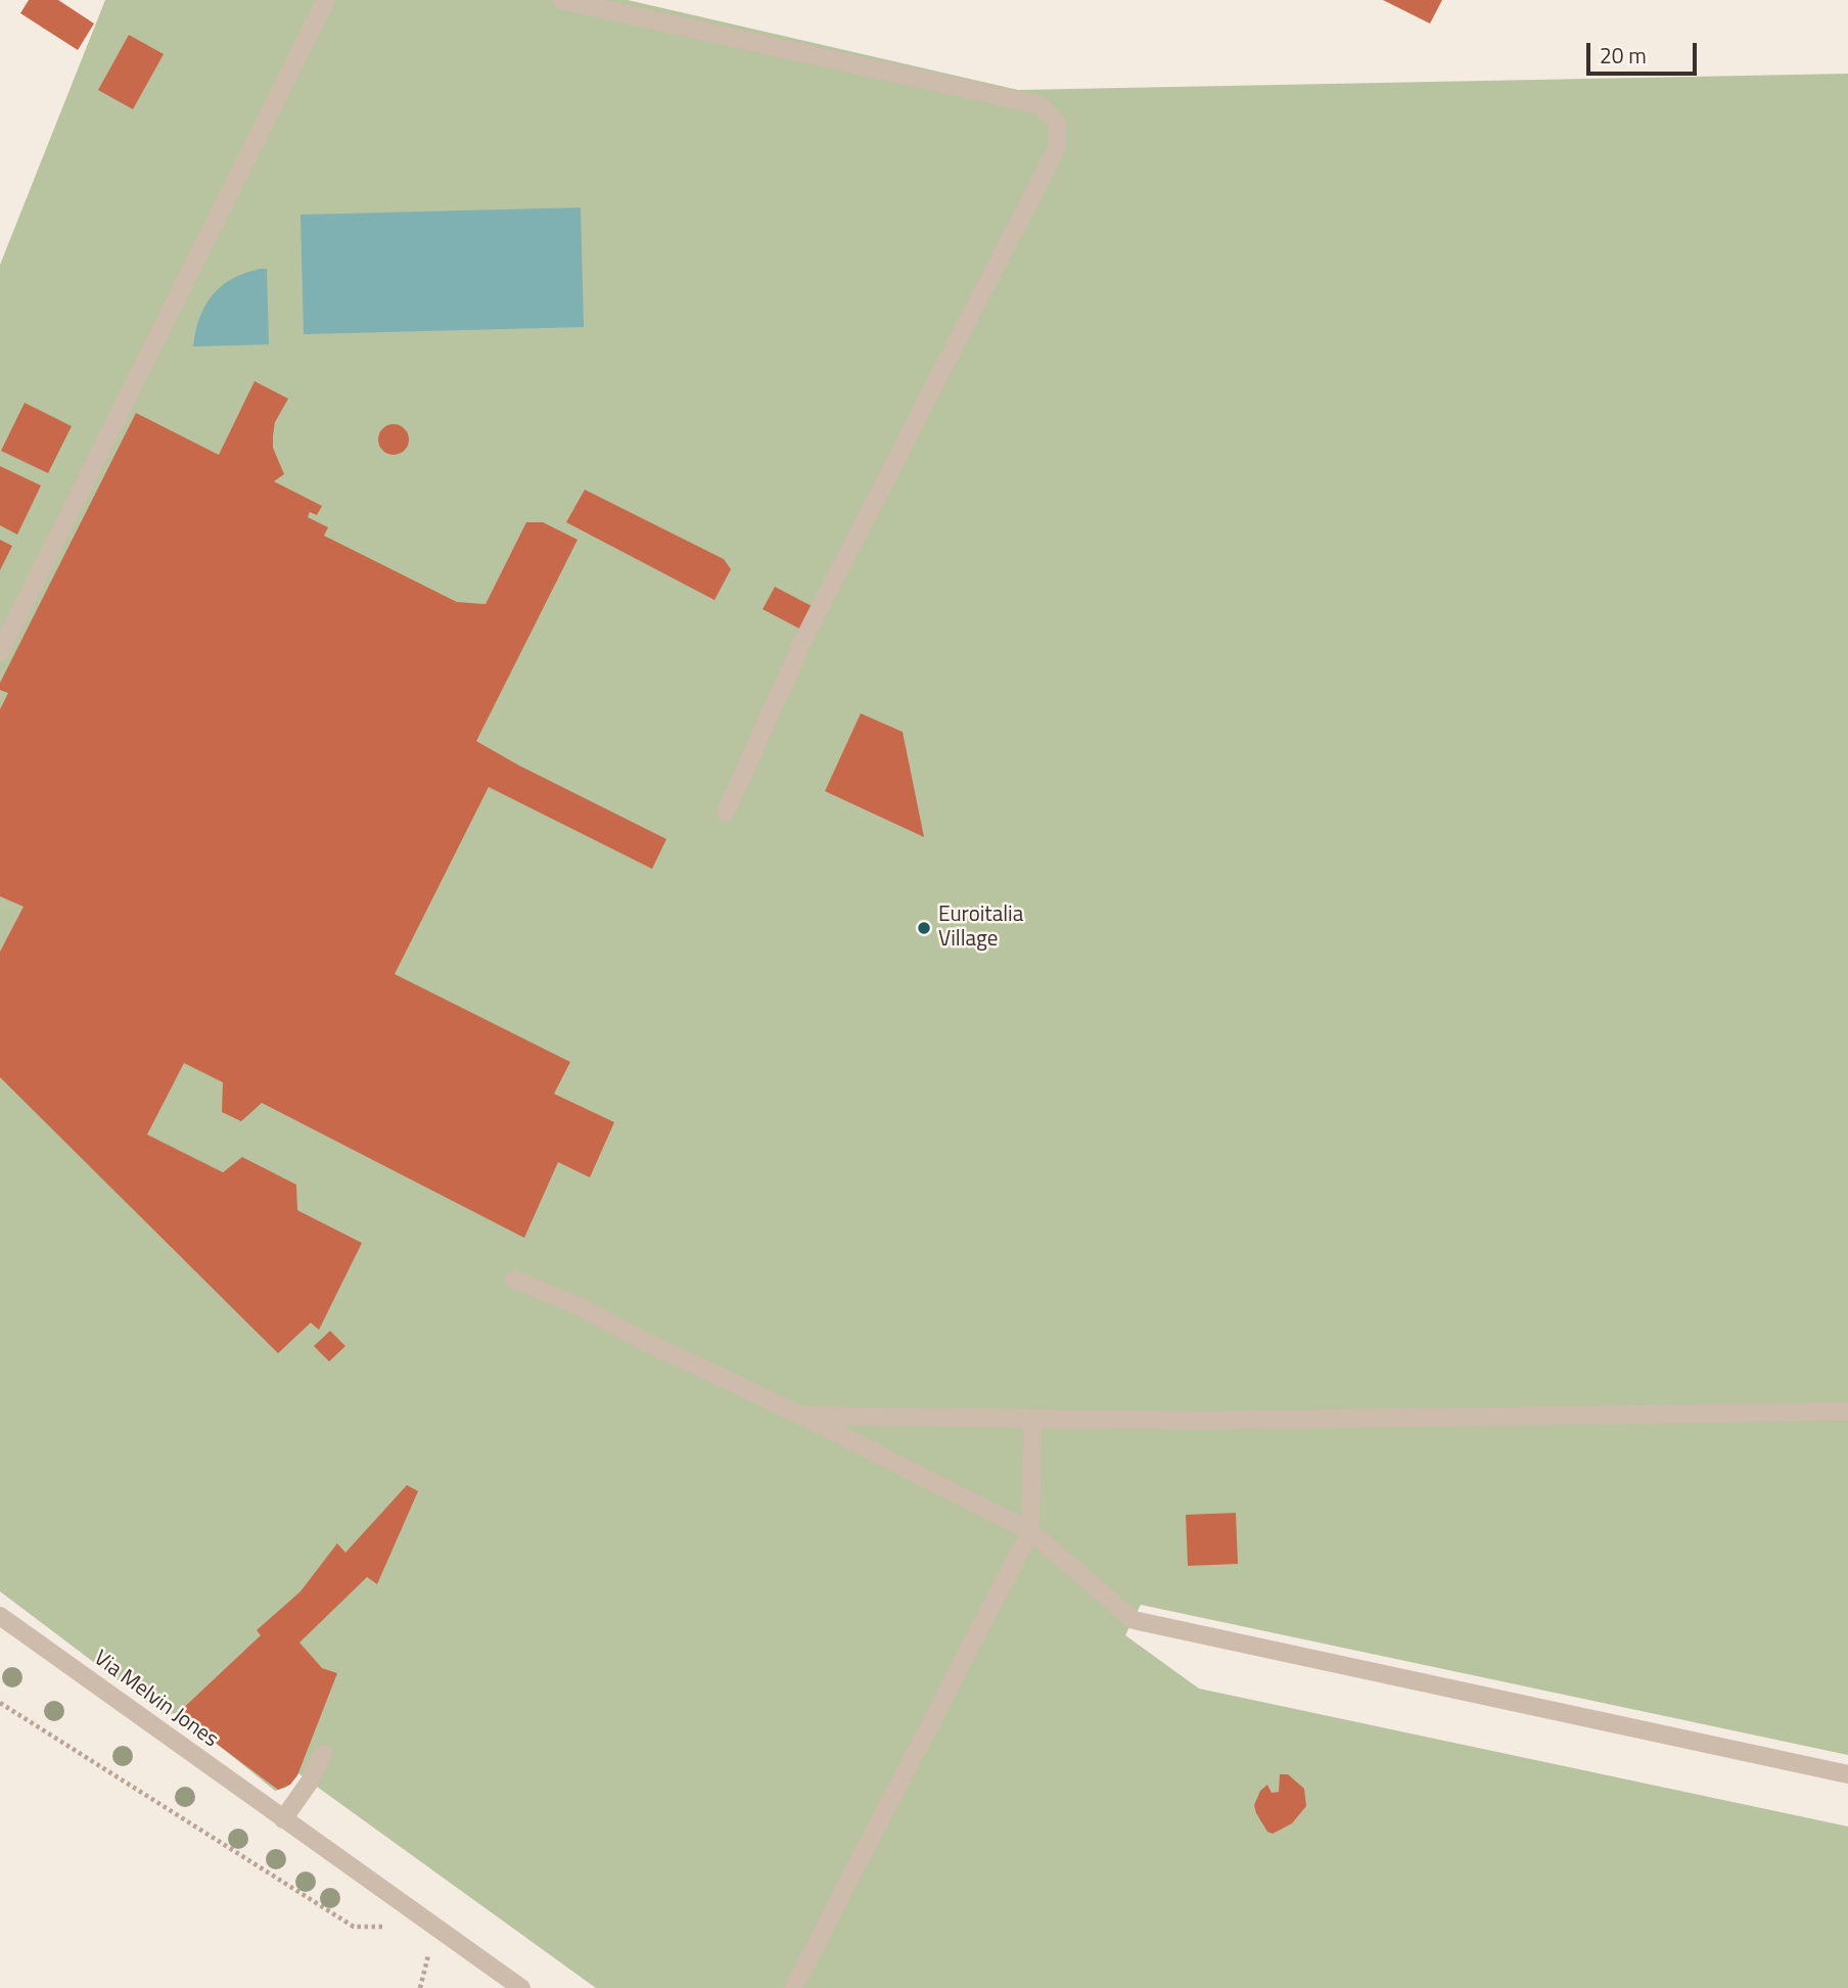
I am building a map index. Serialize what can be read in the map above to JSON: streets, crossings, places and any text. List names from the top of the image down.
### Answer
{
  "streets": {
    "street": ["Via Melvin Jones"]
  },
  "places": ["Euroitalia Village"],
  "scale_bar": "20 m"
}
